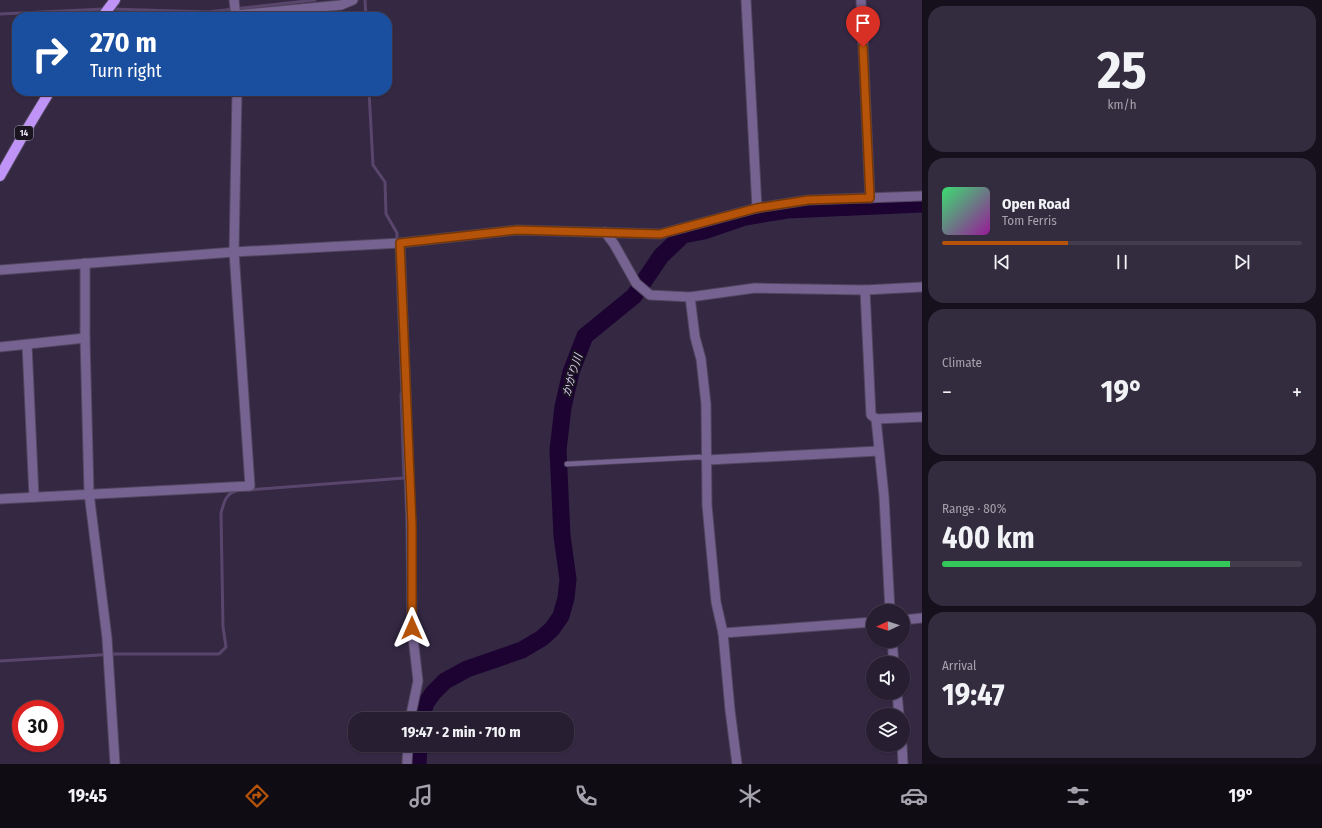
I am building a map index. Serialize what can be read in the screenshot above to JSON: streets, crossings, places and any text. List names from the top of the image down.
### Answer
{
  "streets": {
    "main road": ["14"]
  },
  "water": ["かがり川"],
  "north": "left",
  "page": {
    "tile": [
      ["25", "km/h"],
      "Climate",
      ["Range · 80%", "400 km"],
      ["Arrival", "19:47"]
    ],
    "turn": ["270 m", "Turn right"],
    "song": ["Open Road", "Tom Ferris"],
    "heat": ["−", "19°", "+"],
    "limit": "30",
    "trip": "19:47 · 2 min · 710 m",
    "tabs": ["19:45", "19°"]
  }
}
